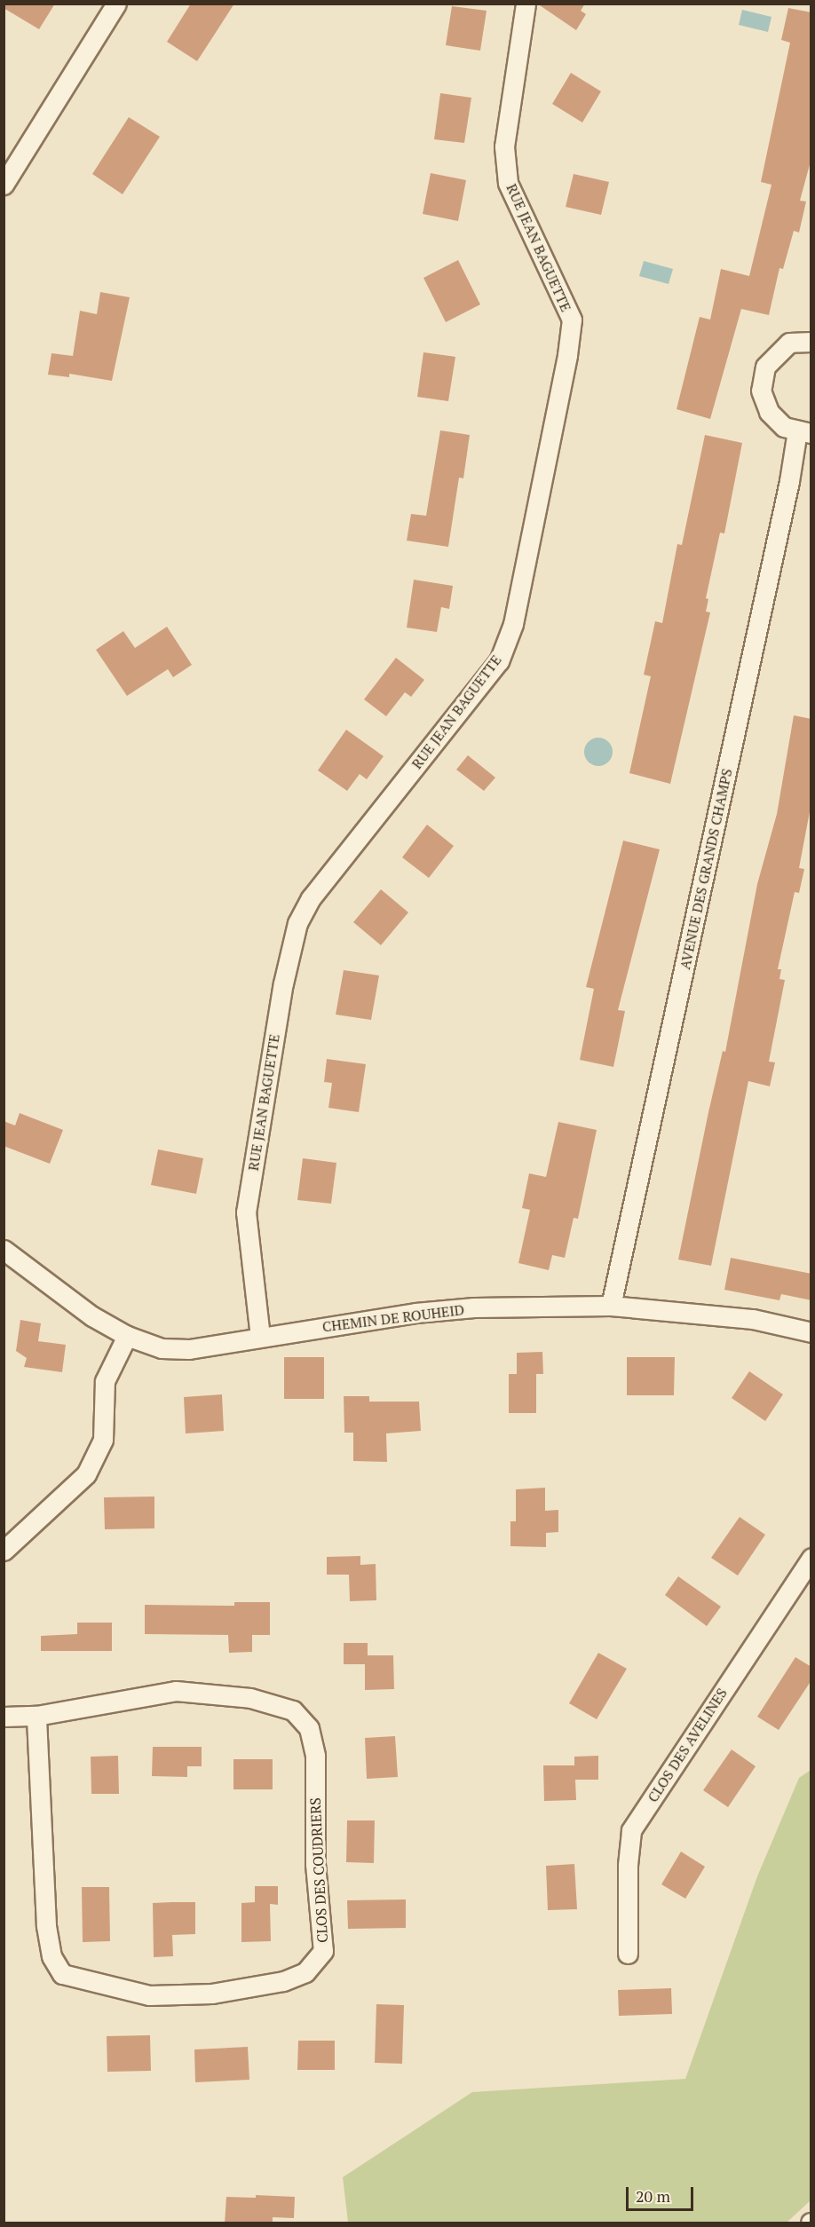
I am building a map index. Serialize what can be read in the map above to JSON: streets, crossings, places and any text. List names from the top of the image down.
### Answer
{
  "streets": {
    "street": [
      "RUE JEAN BAGUETTE",
      "AVENUE DES GRANDS CHAMPS",
      "CHEMIN DE ROUHEID",
      "CLOS DES AVELINES",
      "CLOS DES COUDRIERS"
    ]
  },
  "crossings": [
    ["RUE JEAN BAGUETTE", "CHEMIN DE ROUHEID"],
    ["AVENUE DES GRANDS CHAMPS", "CHEMIN DE ROUHEID"]
  ],
  "scale_bar": "20 m"
}
